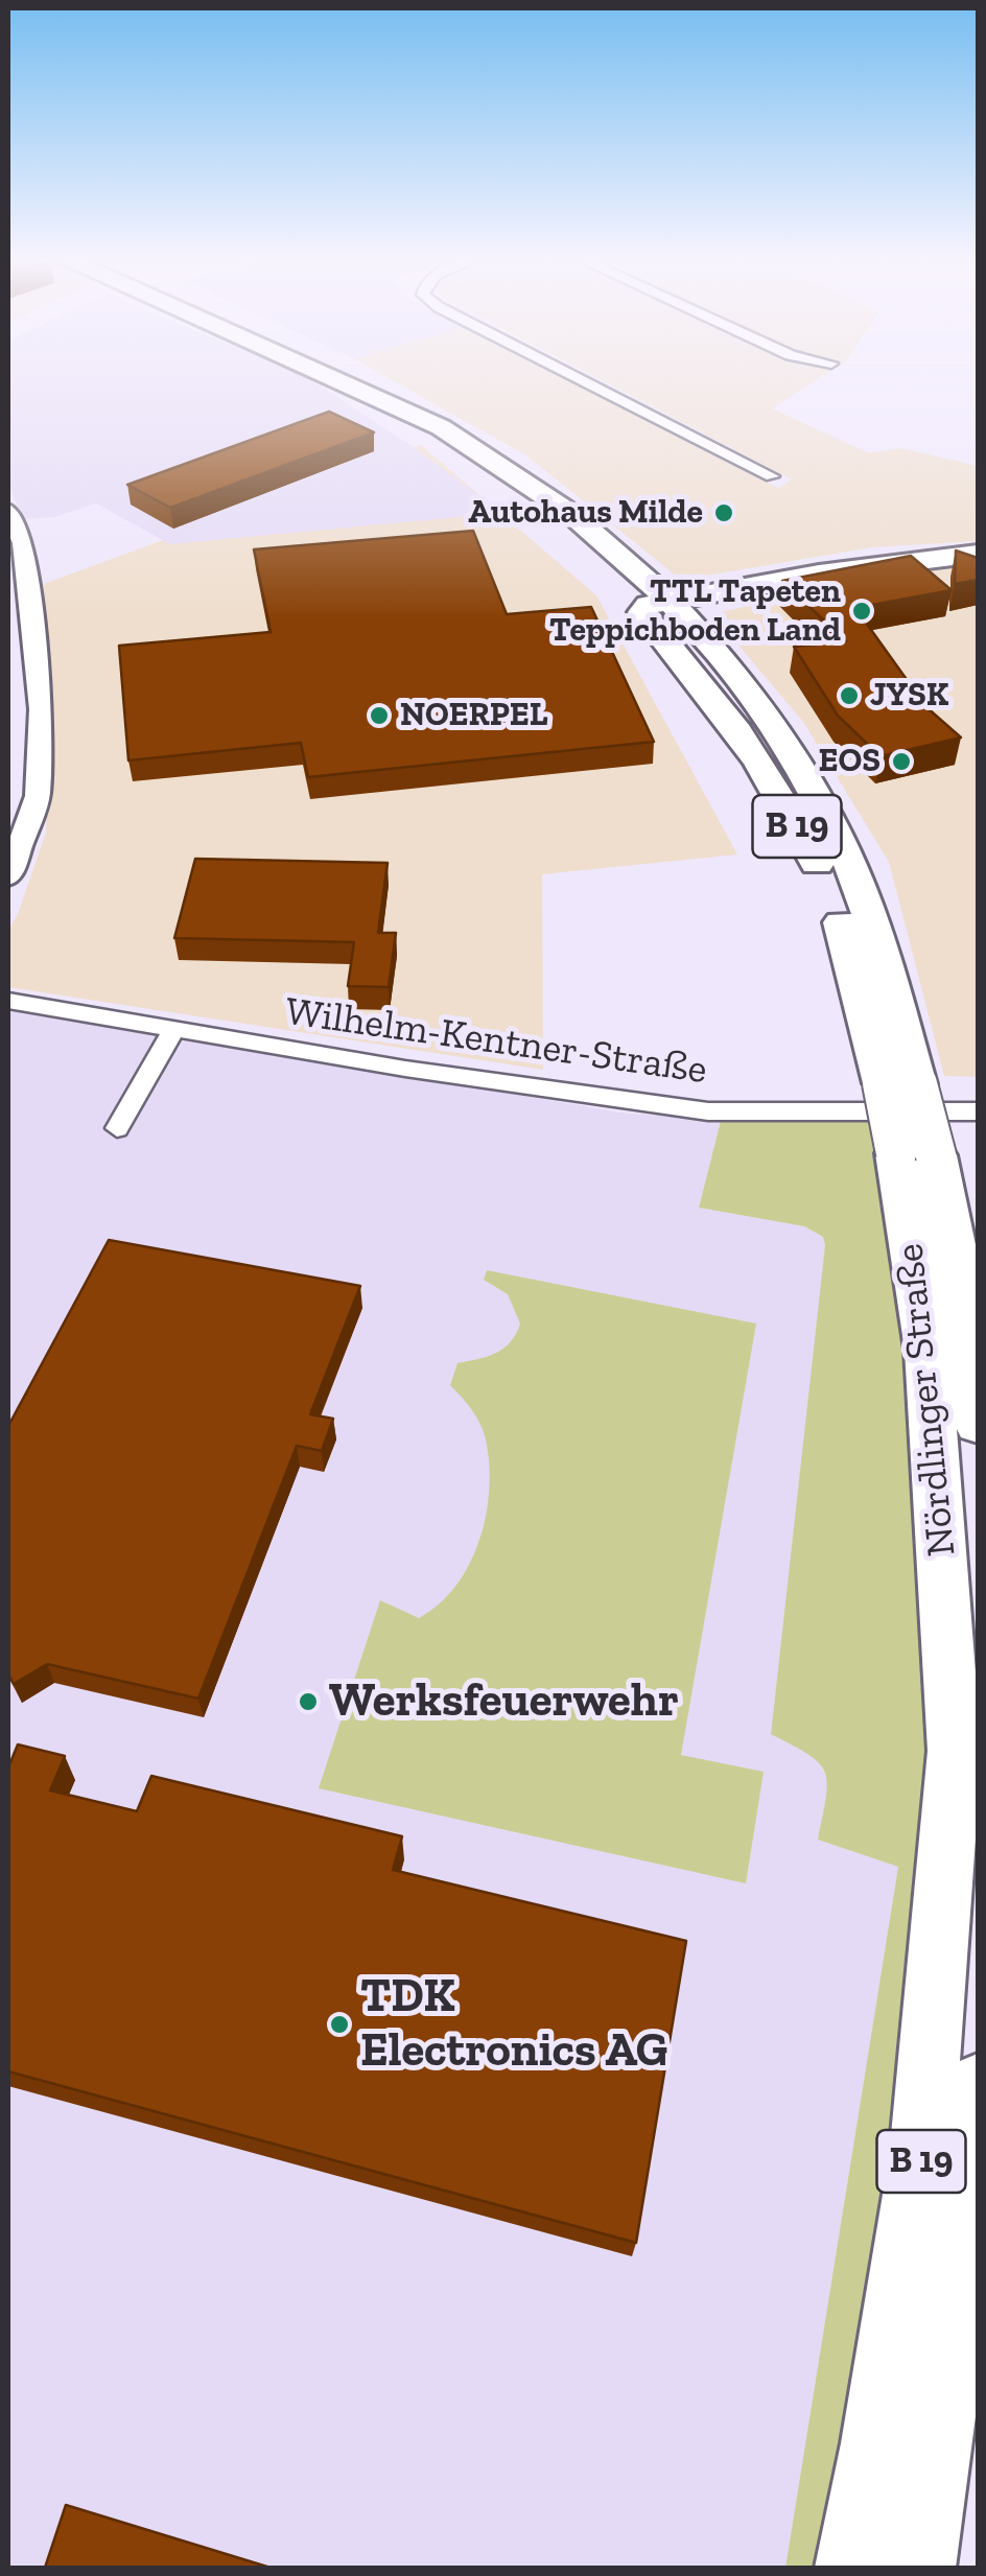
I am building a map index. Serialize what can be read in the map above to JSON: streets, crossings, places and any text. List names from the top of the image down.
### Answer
{
  "streets": {
    "main road": ["B 19", "Nördlinger Straße"],
    "street": ["Wilhelm-Kentner-Straße"]
  },
  "crossings": [
    ["B 19", "Nördlinger Straße"]
  ],
  "places": [
    "Autohaus Milde",
    "TTL Tapeten Teppichboden Land",
    "JYSK",
    "NOERPEL",
    "EOS",
    "Werksfeuerwehr",
    "TDK Electronics AG"
  ]
}
